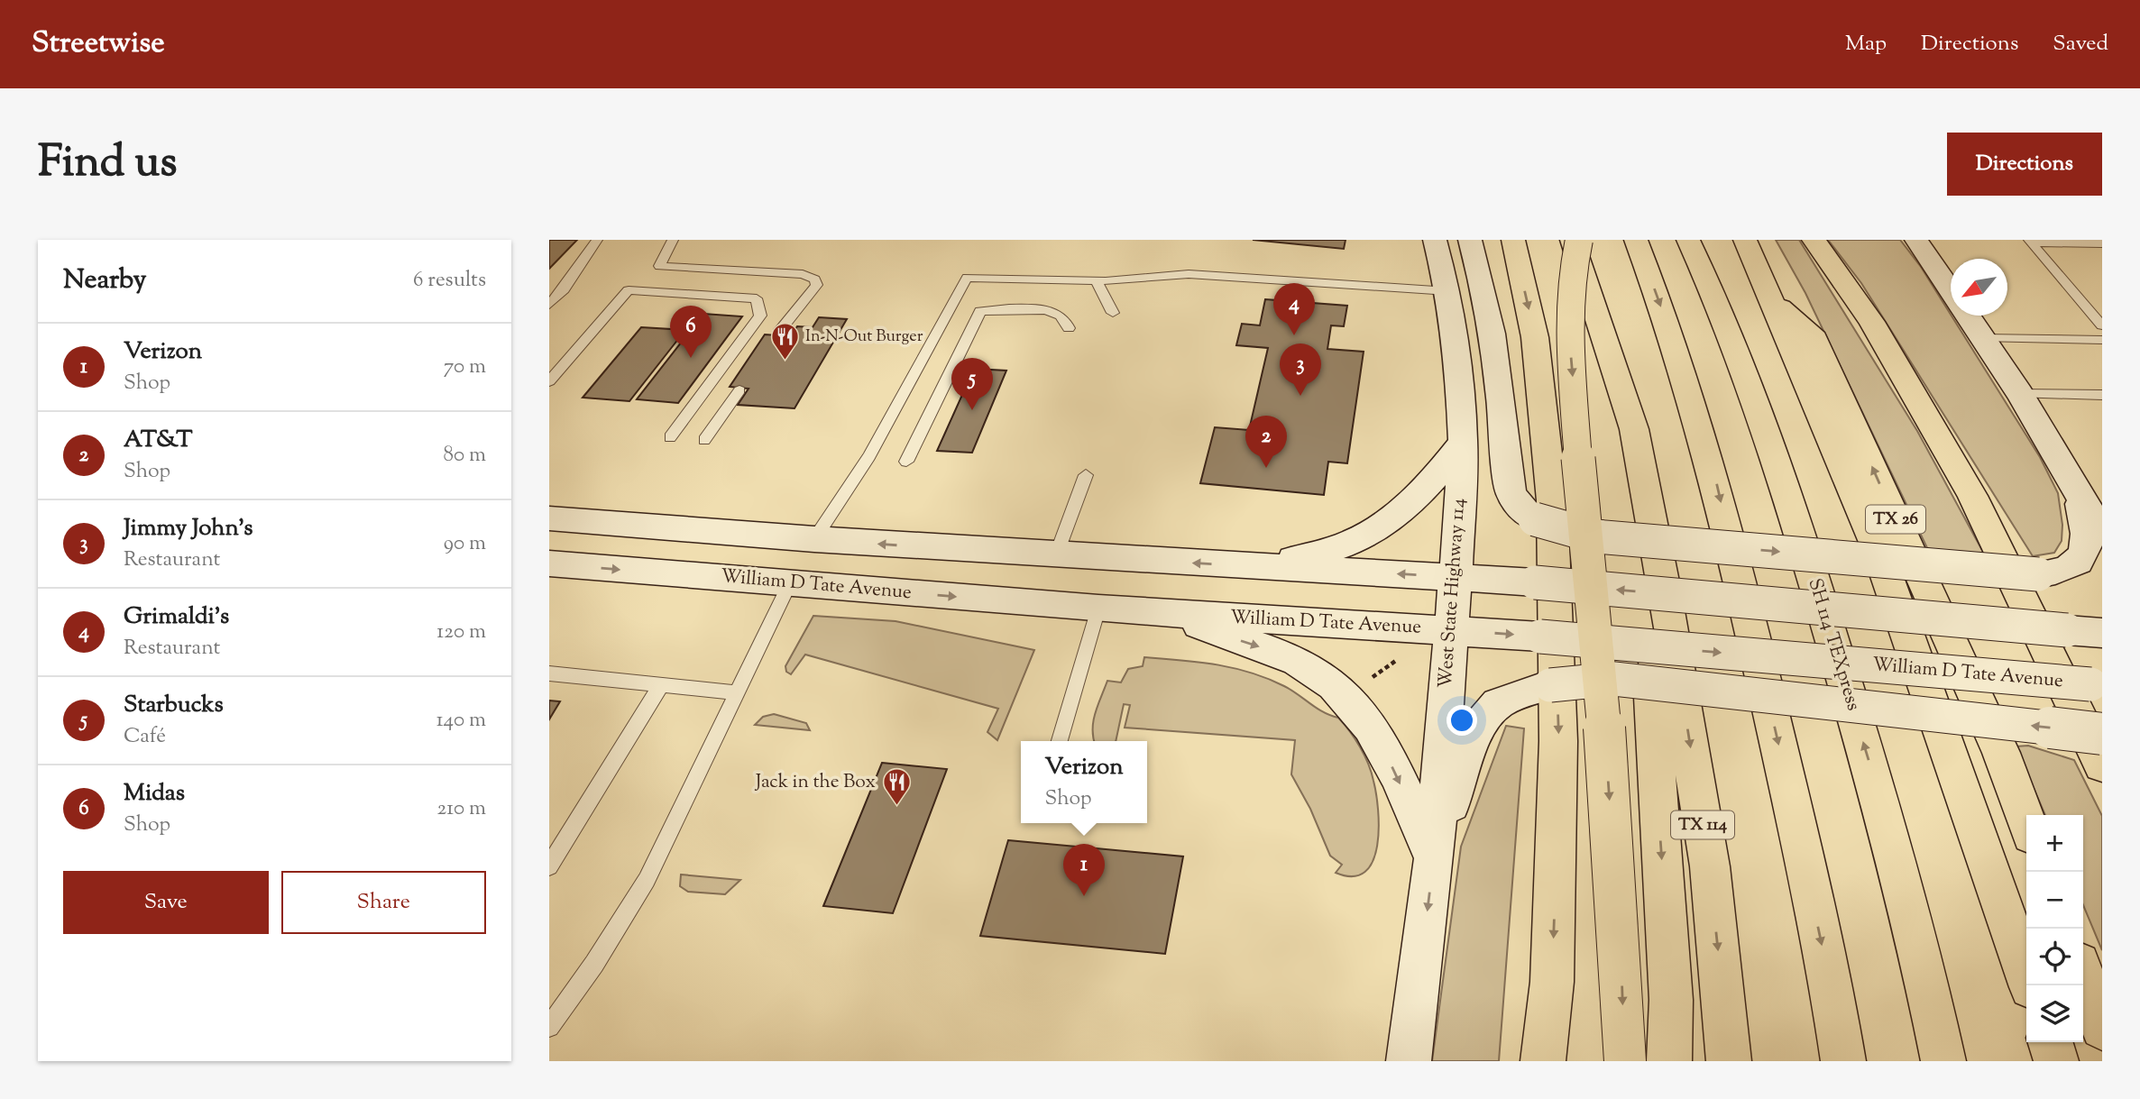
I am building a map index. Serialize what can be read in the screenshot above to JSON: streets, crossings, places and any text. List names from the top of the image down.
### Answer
{
  "streets": {
    "highway": ["TX 26", "SH 114 TEXpress", "TX 114"],
    "main road": ["William D Tate Avenue", "West State Highway 114"]
  },
  "crossings": [
    ["William D Tate Avenue", "West State Highway 114"]
  ],
  "places": {
    "restaurant": ["In-N-Out Burger", "Jack in the Box"]
  },
  "north": "bottom left",
  "page": {
    "header": "Streetwise",
    "nav": ["Map", "Directions", "Saved"],
    "title": "Find us",
    "buttons": [
      "Directions",
      ["Save", "Share"]
    ],
    "heading": ["Nearby", "6 results"],
    "pins": [
      "4",
      "6",
      "3",
      "5",
      "2",
      "1"
    ],
    "list": [
      {
        "mark": "1",
        "name": "Verizon",
        "note": "Shop",
        "value": "70 m"
      },
      {
        "mark": "2",
        "name": "AT&T",
        "note": "Shop",
        "value": "80 m"
      },
      {
        "mark": "3",
        "name": "Jimmy John's",
        "note": "Restaurant",
        "value": "90 m"
      },
      {
        "mark": "4",
        "name": "Grimaldi's",
        "note": "Restaurant",
        "value": "120 m"
      },
      {
        "mark": "5",
        "name": "Starbucks",
        "note": "Café",
        "value": "140 m"
      },
      {
        "mark": "6",
        "name": "Midas",
        "note": "Shop",
        "value": "210 m"
      }
    ],
    "popup": ["Verizon", "Shop"],
    "map_buttons": ["+", "−"]
  }
}
